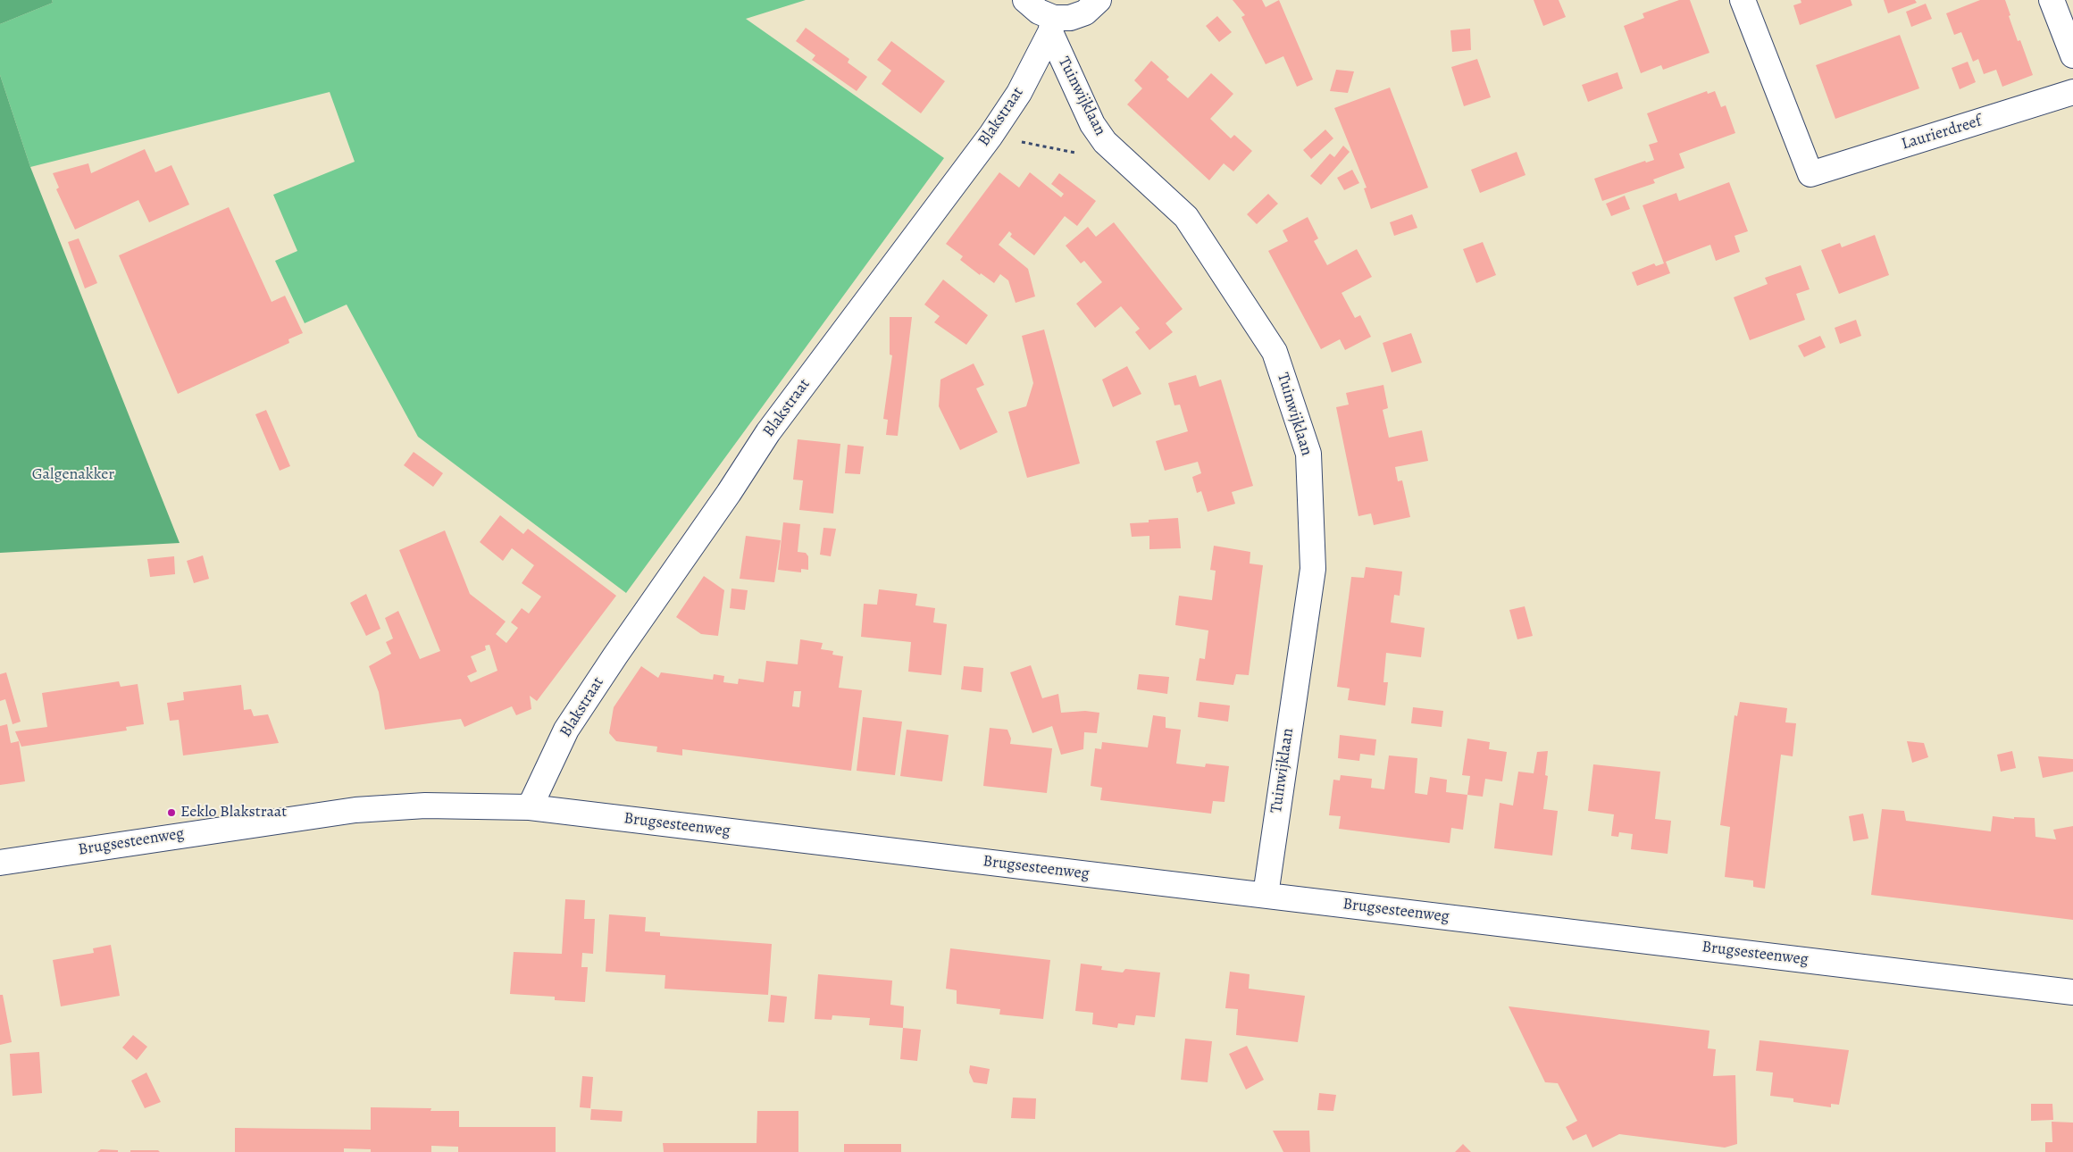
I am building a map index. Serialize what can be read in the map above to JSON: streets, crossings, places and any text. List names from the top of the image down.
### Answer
{
  "streets": {
    "street": [
      "Tuinwijklaan",
      "Blakstraat",
      "Laurierdreef",
      "Brugsesteenweg"
    ]
  },
  "crossings": [
    ["Tuinwijklaan", "Blakstraat"],
    ["Tuinwijklaan", "Brugsesteenweg"],
    ["Blakstraat", "Brugsesteenweg"]
  ],
  "parks": ["Galgenakker"],
  "places": ["Eeklo Blakstraat"]
}
